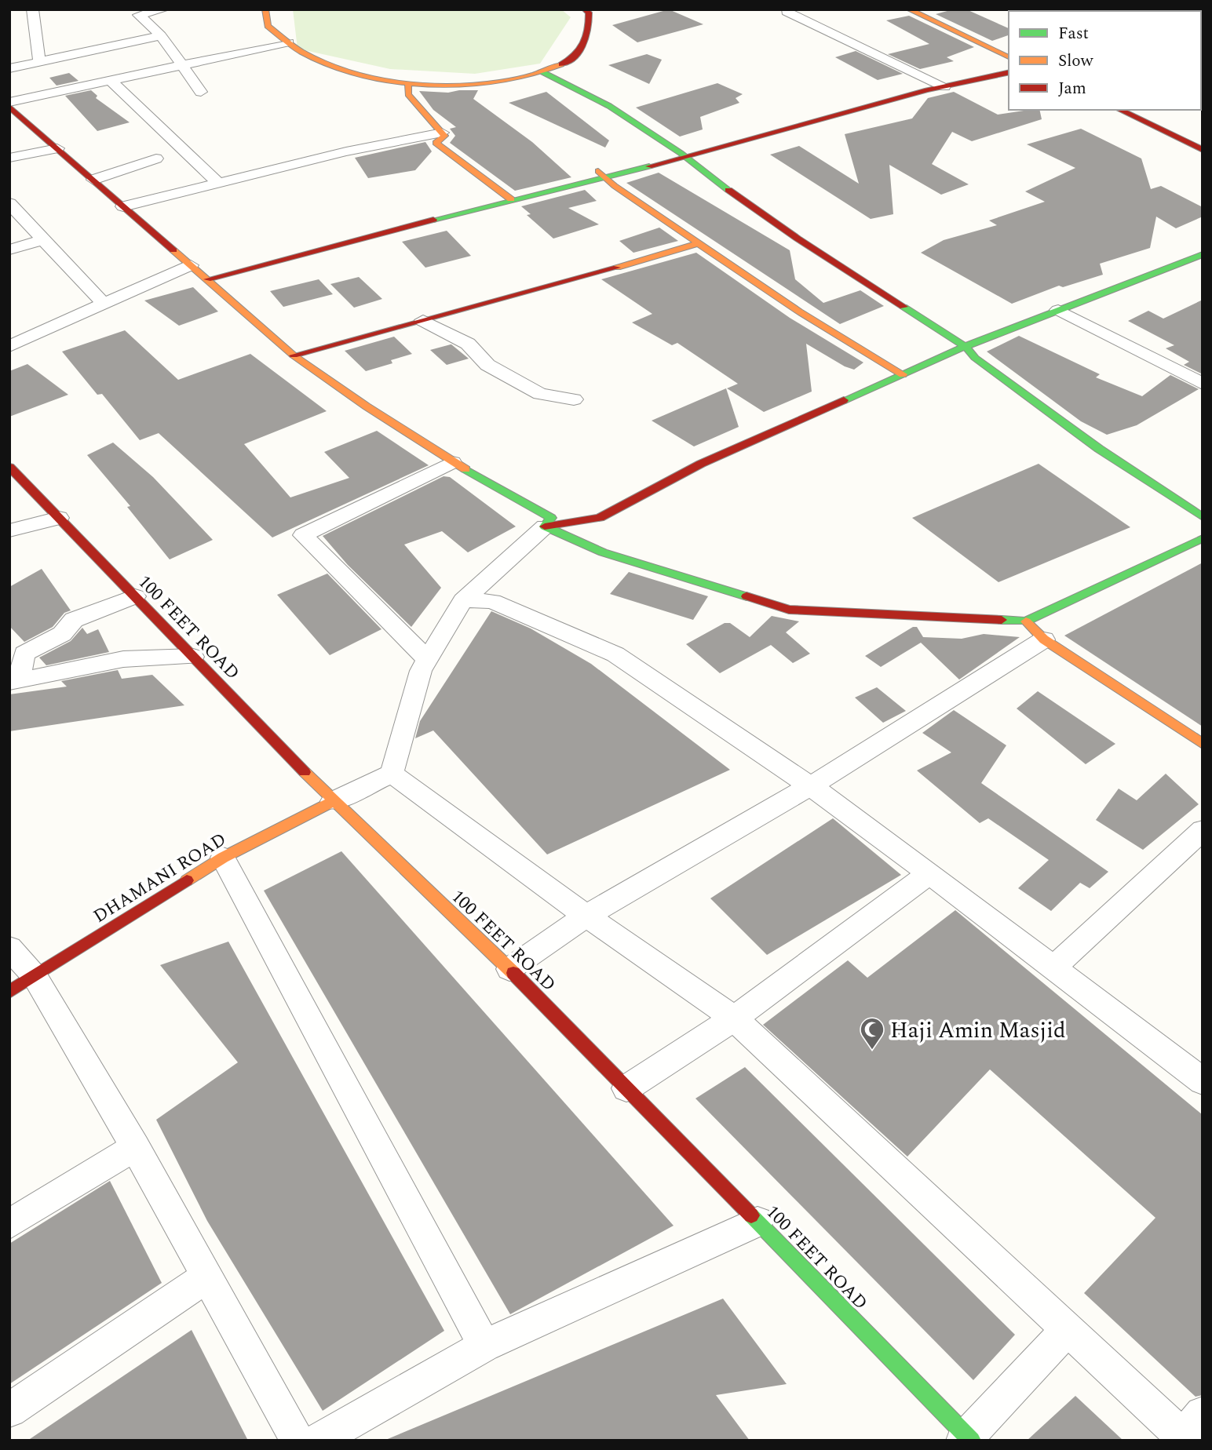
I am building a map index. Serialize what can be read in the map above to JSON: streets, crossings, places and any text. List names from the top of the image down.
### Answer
{
  "streets": {
    "main road": ["100 FEET ROAD", "DHAMANI ROAD"]
  },
  "crossings": [
    ["100 FEET ROAD", "DHAMANI ROAD"]
  ],
  "places": {
    "mosque": ["Haji Amin Masjid"]
  },
  "legend": ["Fast", "Slow", "Jam"]
}
